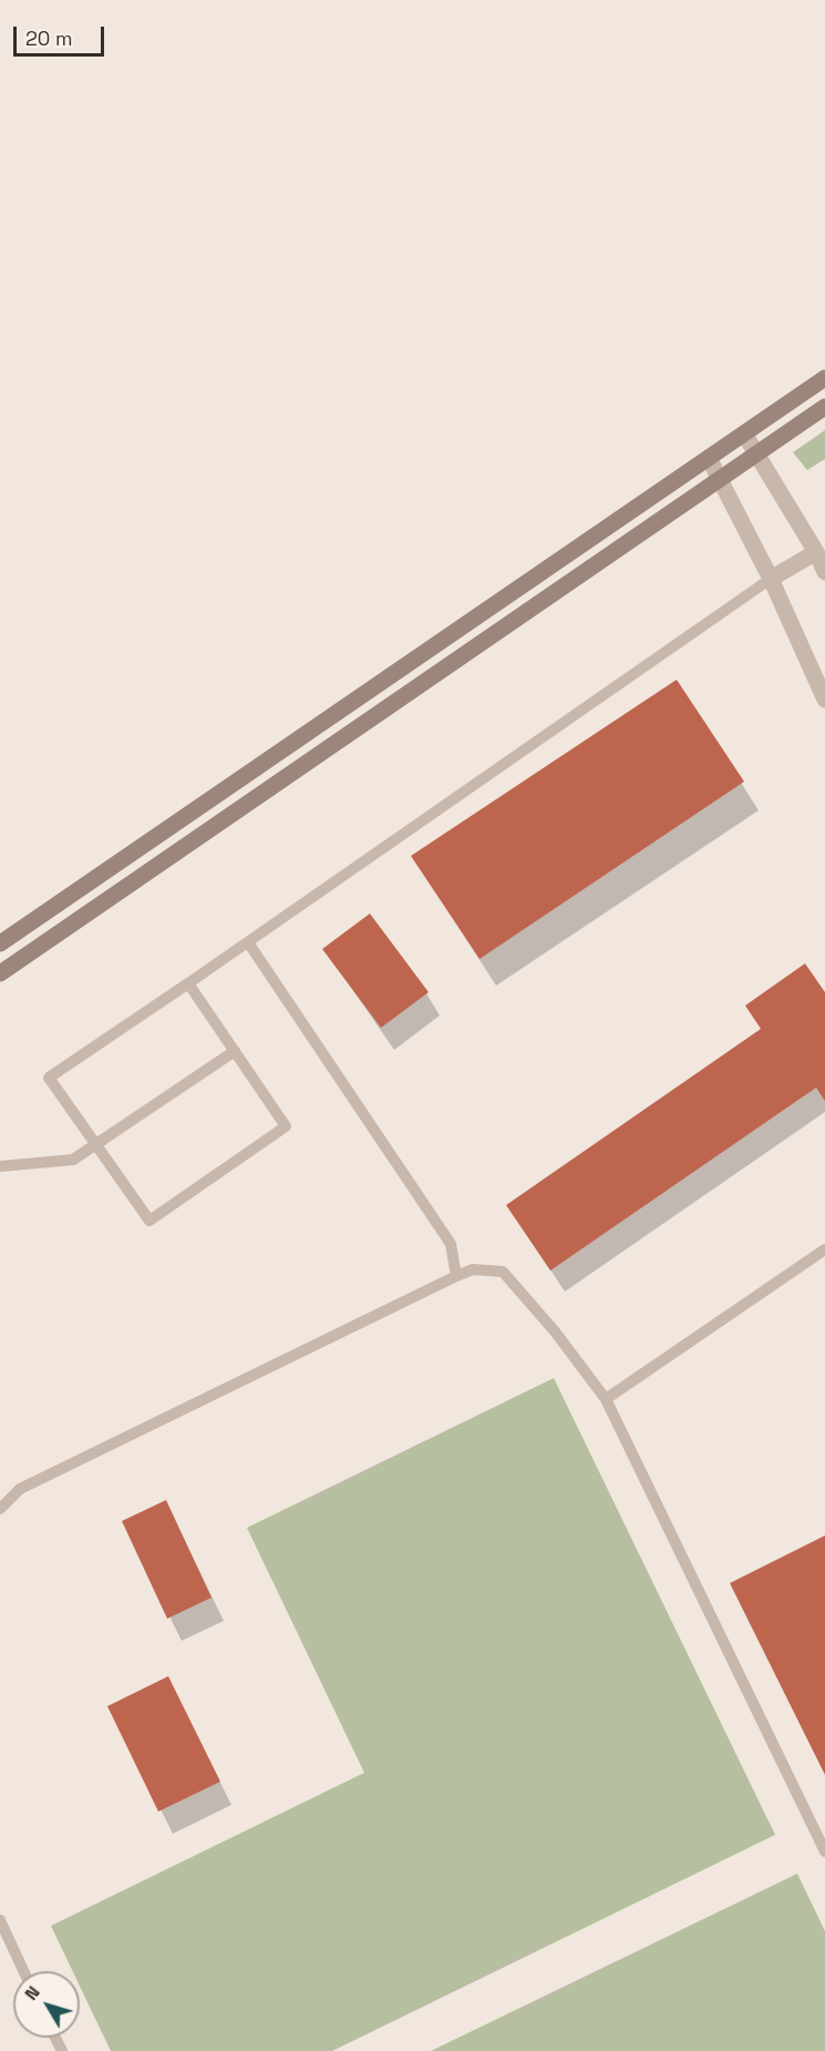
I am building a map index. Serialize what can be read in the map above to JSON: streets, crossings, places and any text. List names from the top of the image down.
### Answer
{
  "scale_bar": "20 m",
  "north": "top left"
}
